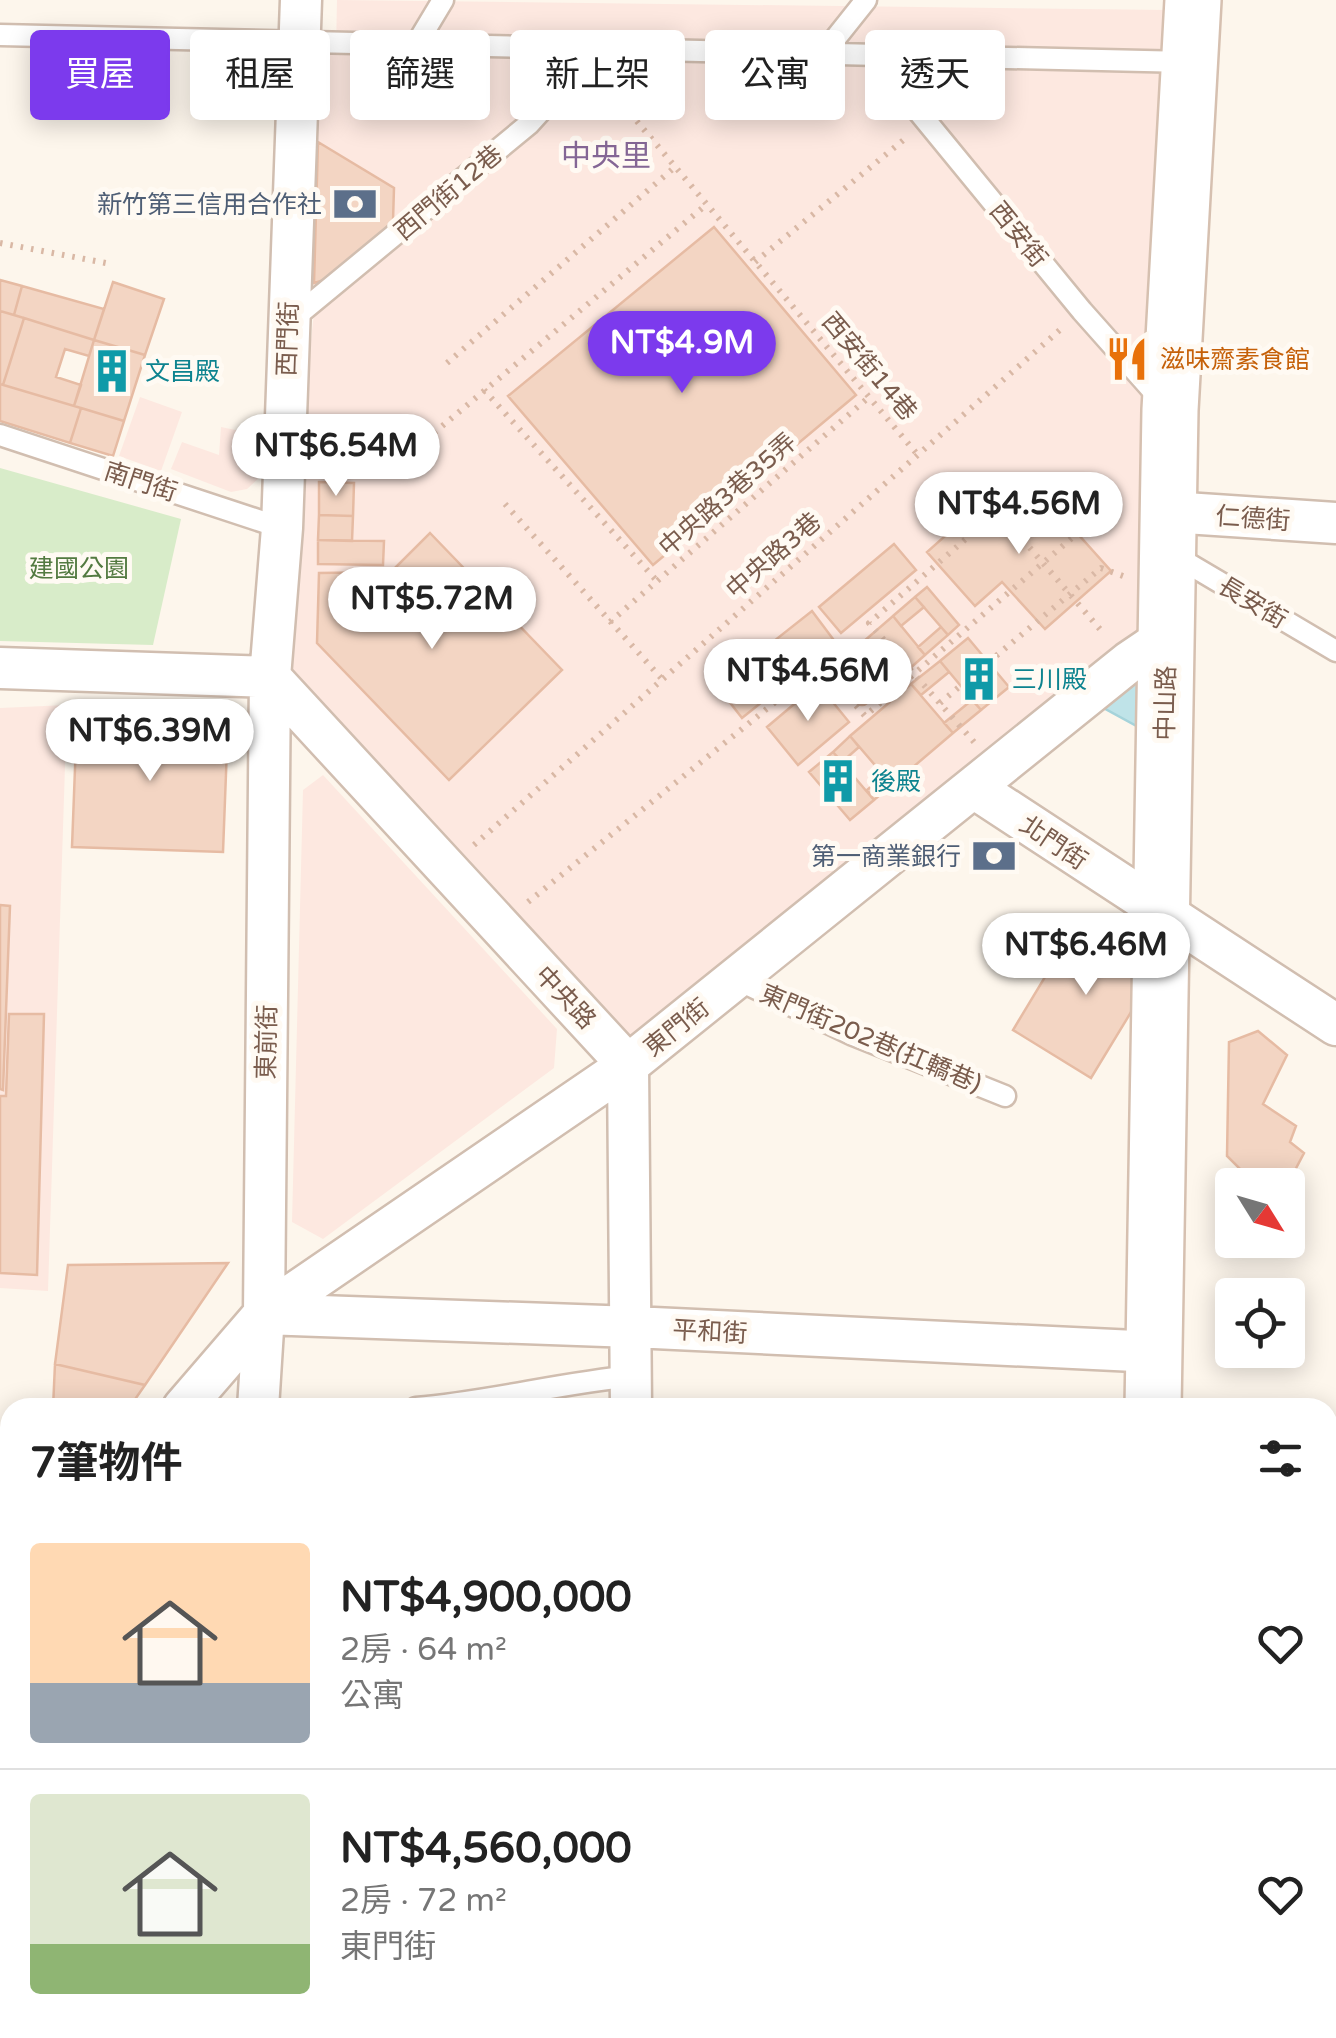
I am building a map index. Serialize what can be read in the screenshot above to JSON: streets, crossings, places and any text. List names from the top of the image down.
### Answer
{
  "streets": {
    "street": [
      "西門街",
      "仁德街",
      "中山路",
      "北門街",
      "中央路",
      "東門街",
      "東前街",
      "平和街"
    ],
    "lane": [
      "西門街12巷",
      "西安街",
      "南門街",
      "長安街",
      "東門街202巷(扛轎巷)"
    ],
    "path": ["西安街14巷", "中央路3巷35弄", "中央路3巷"]
  },
  "crossings": [
    ["西門街12巷", "西門街"],
    ["西安街", "中央路3巷"],
    ["西安街", "中山路"],
    ["西門街", "南門街"],
    ["西門街", "中央路"],
    ["西門街", "東前街"],
    ["西安街14巷", "中央路3巷35弄"],
    ["西安街14巷", "中央路3巷"],
    ["仁德街", "長安街"],
    ["仁德街", "中山路"],
    ["仁德街", "東門街"],
    ["中央路3巷", "中央路"],
    ["長安街", "中山路"],
    ["長安街", "東門街"],
    ["中山路", "北門街"],
    ["中山路", "東門街"],
    ["中山路", "平和街"],
    ["北門街", "東門街"],
    ["中央路", "東門街"],
    ["中央路", "東前街"],
    ["東門街", "東門街202巷(扛轎巷)"],
    ["東門街", "東前街"],
    ["東門街", "平和街"],
    ["東前街", "平和街"]
  ],
  "districts": ["中央里"],
  "parks": ["建國公園"],
  "places": {
    "bank": ["新竹第三信用合作社", "第一商業銀行"],
    "restaurant": ["滋味齋素食館"],
    "building": ["文昌殿", "三川殿", "後殿"]
  },
  "north": "bottom right",
  "page": {
    "chip": [
      "買屋",
      "租屋",
      "篩選",
      "新上架",
      "公寓",
      "透天"
    ],
    "price": [
      "NT$4.9M",
      "NT$6.54M",
      "NT$4.56M",
      "NT$5.72M",
      "NT$4.56M",
      "NT$6.39M",
      "NT$6.46M"
    ],
    "heading": "7筆物件",
    "list": [
      {
        "name": "NT$4,900,000",
        "note": "2房 · 64 m² · 公寓"
      },
      {
        "name": "NT$4,560,000",
        "note": "2房 · 72 m² · 東門街"
      }
    ]
  }
}
